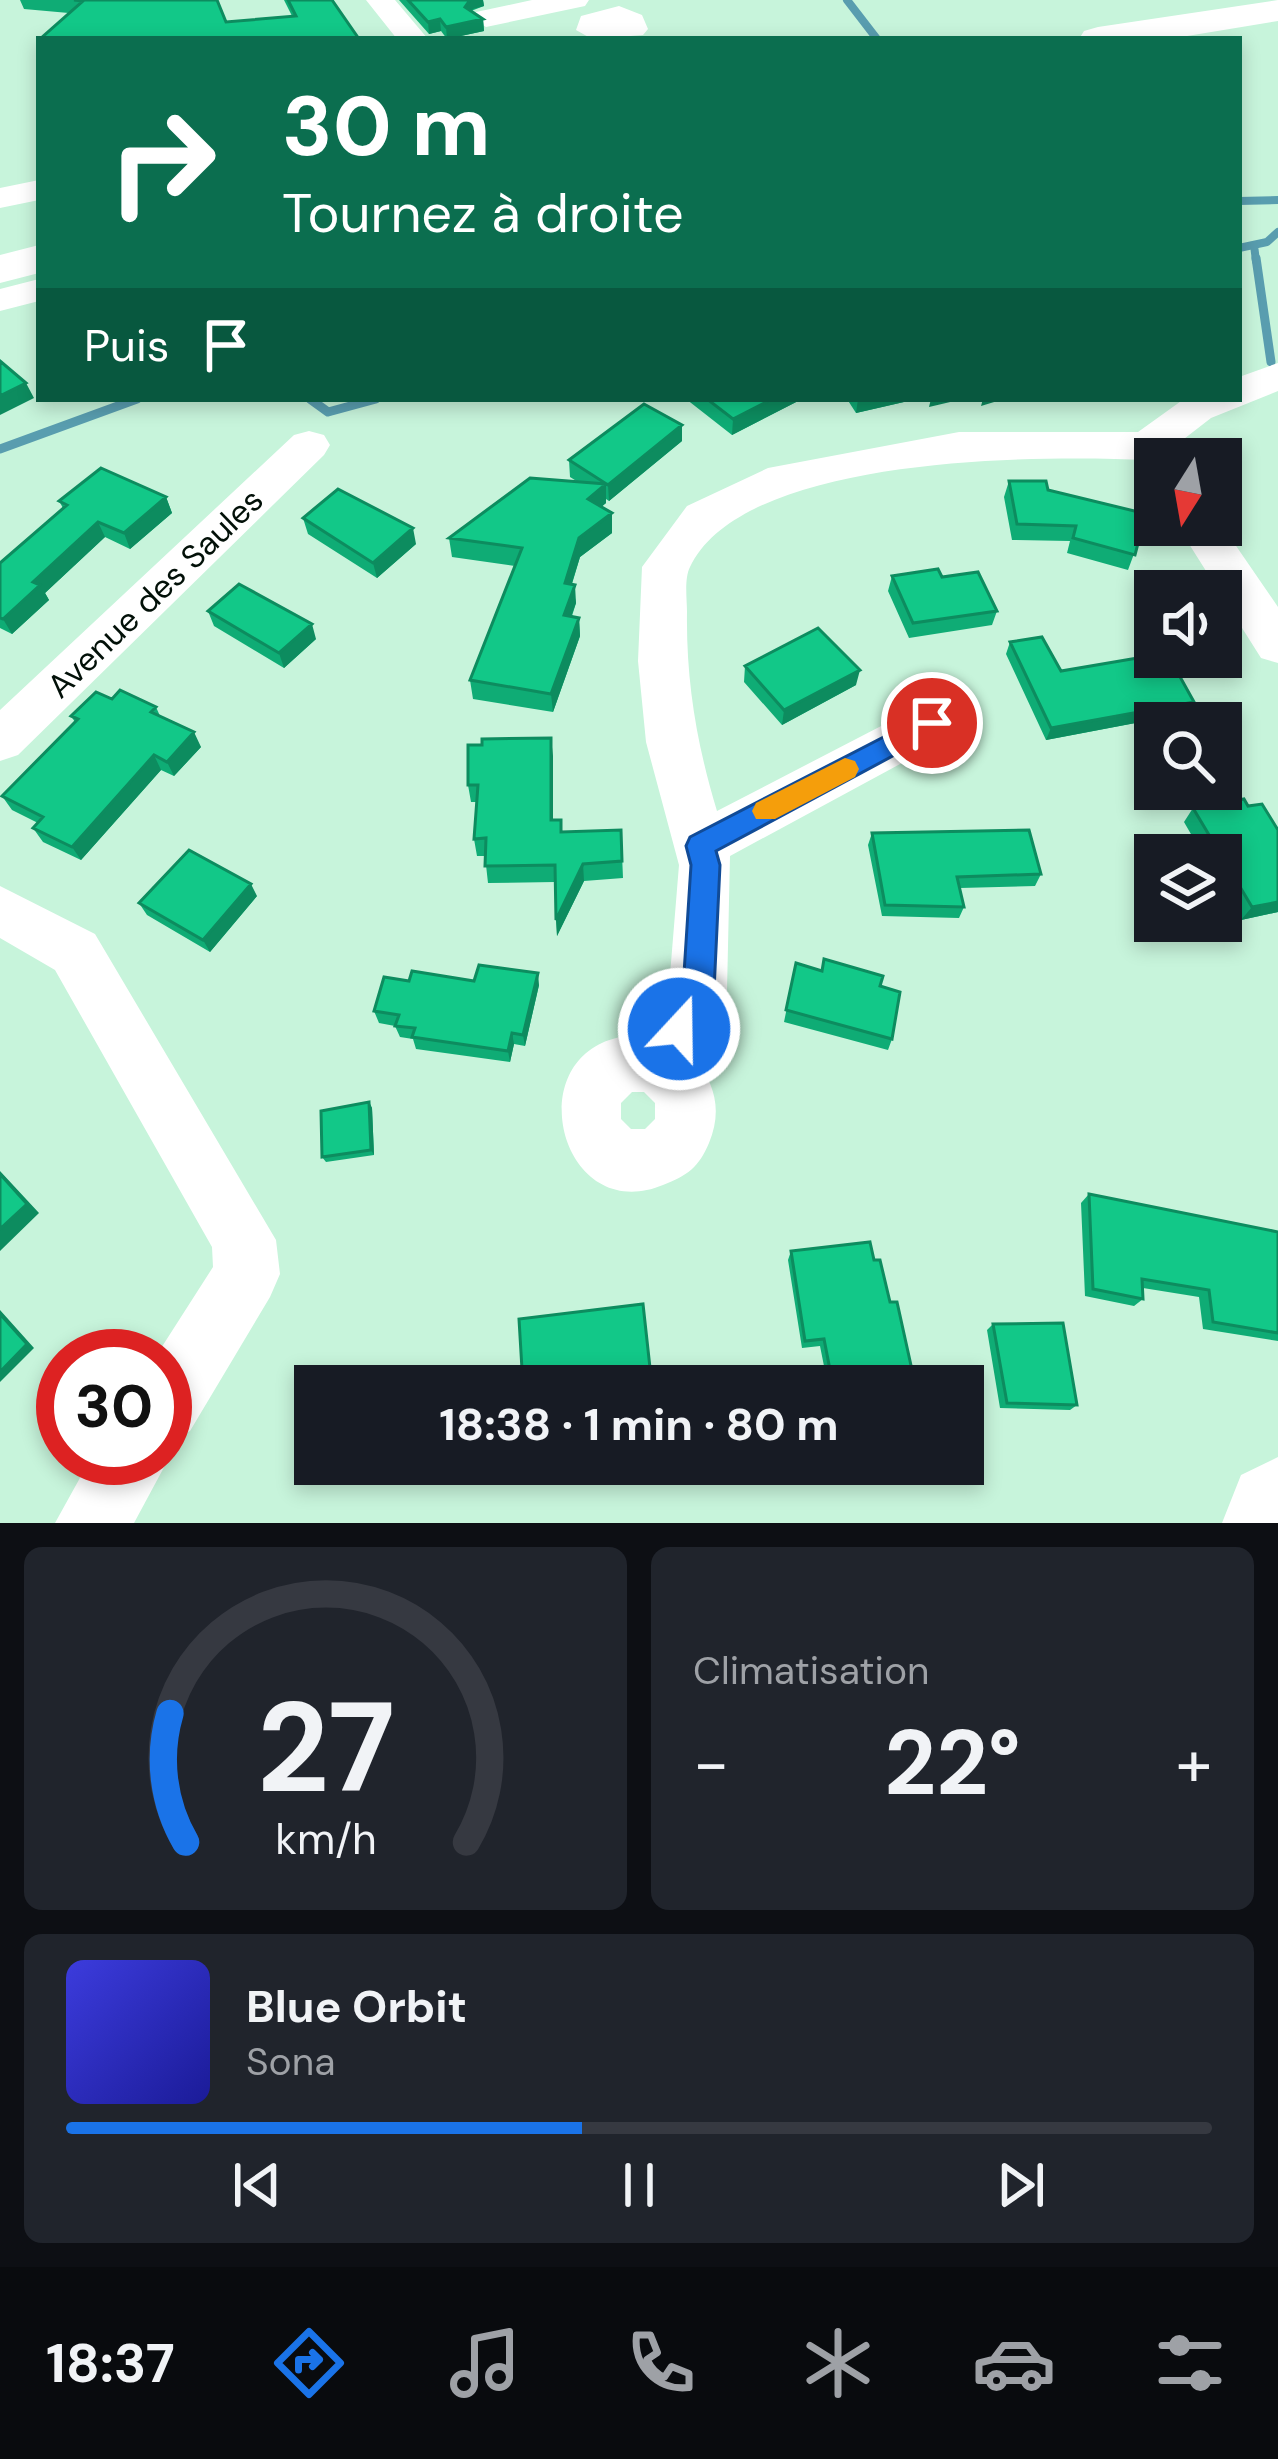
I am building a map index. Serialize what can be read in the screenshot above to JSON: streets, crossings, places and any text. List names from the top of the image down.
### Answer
{
  "streets": {
    "street": ["Avenue des Saules"]
  },
  "north": "bottom",
  "page": {
    "turn": ["30 m", "Tournez à droite"],
    "then": "Puis",
    "limit": "30",
    "trip": "18:38 · 1 min · 80 m",
    "tile": "Climatisation",
    "heat": ["−", "22°", "+"],
    "song": ["Blue Orbit", "Sona"],
    "tabs": "18:37",
    "gauge": ["27", "km/h"]
  }
}
